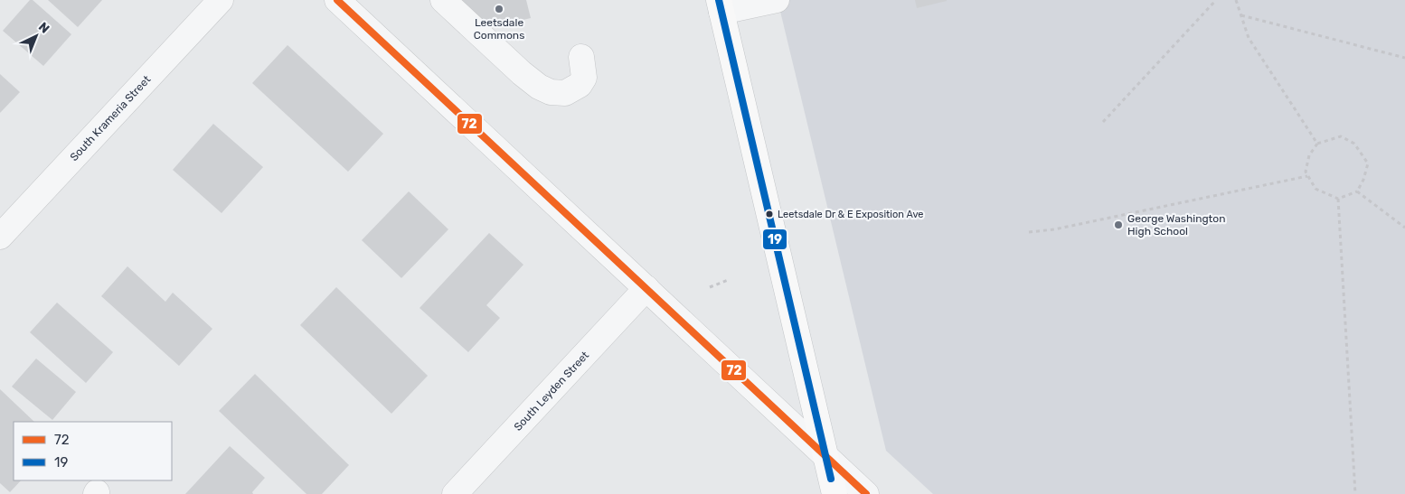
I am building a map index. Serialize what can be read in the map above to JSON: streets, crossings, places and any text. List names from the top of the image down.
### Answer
{
  "streets": {
    "street": ["South Krameria Street", "South Leyden Street"]
  },
  "places": ["Leetsdale Commons", "Leetsdale Dr & E Exposition Ave", "George Washington High School"],
  "lines": ["transit line 72", "transit line 19"],
  "legend": ["72", "19"],
  "north": "top right"
}
